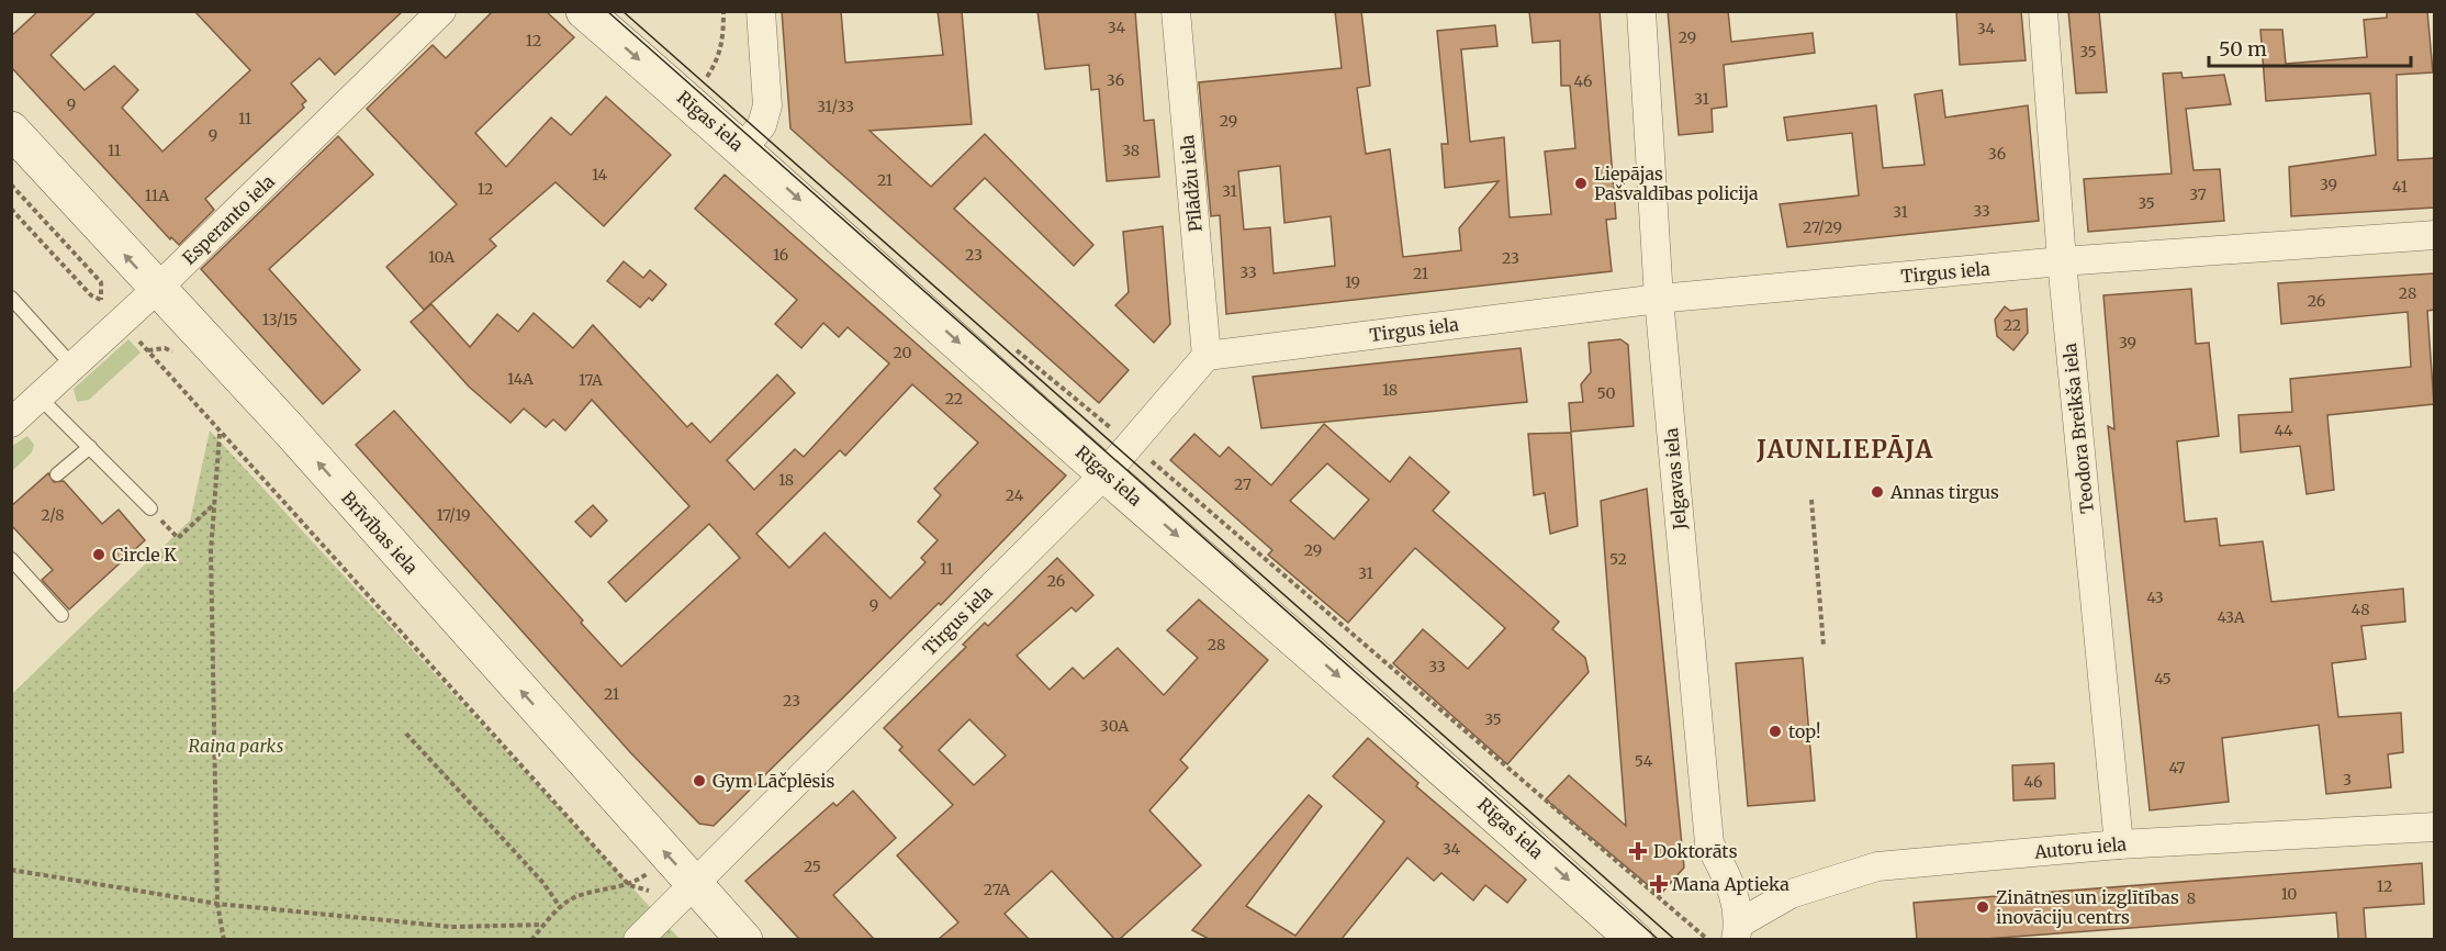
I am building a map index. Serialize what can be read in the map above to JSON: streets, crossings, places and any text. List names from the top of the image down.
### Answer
{
  "streets": {
    "street": [
      "Rīgas iela",
      "Pīlādžu iela",
      "Esperanto iela",
      "Tirgus iela",
      "Teodora Breikša iela",
      "Jelgavas iela",
      "Brīvības iela",
      "Autoru iela"
    ]
  },
  "crossings": [
    ["Rīgas iela", "Tirgus iela"],
    ["Pīlādžu iela", "Tirgus iela"],
    ["Esperanto iela", "Brīvības iela"],
    ["Tirgus iela", "Teodora Breikša iela"],
    ["Tirgus iela", "Jelgavas iela"],
    ["Tirgus iela", "Brīvības iela"],
    ["Teodora Breikša iela", "Autoru iela"],
    ["Jelgavas iela", "Autoru iela"]
  ],
  "one_way": ["Rīgas iela", "Brīvības iela"],
  "districts": ["JAUNLIEPĀJA"],
  "parks": ["Raiņa parks"],
  "places": {
    "other": [
      "Liepājas Pašvaldības policija",
      "Annas tirgus",
      "Circle K",
      "top!",
      "Gym Lāčplēsis",
      "Zinātnes un izglītības inovāciju centrs"
    ],
    "health": ["Doktorāts", "Mana Aptieka"]
  },
  "house_numbers": [
    "34",
    "34",
    "29",
    "12",
    "35",
    "36",
    "46",
    "31",
    "9",
    "31/33",
    "11",
    "29",
    "9",
    "11",
    "38",
    "36",
    "14",
    "21",
    "39",
    "41",
    "12",
    "31",
    "37",
    "11A",
    "35",
    "33",
    "31",
    "27/29",
    "16",
    "23",
    "10A",
    "23",
    "33",
    "21",
    "19",
    "28",
    "26",
    "13/15",
    "22",
    "39",
    "20",
    "14A",
    "17A",
    "18",
    "50",
    "22",
    "44",
    "18",
    "27",
    "24",
    "2/8",
    "17/19",
    "29",
    "52",
    "11",
    "31",
    "26",
    "43",
    "9",
    "48",
    "43A",
    "28",
    "33",
    "45",
    "21",
    "23",
    "35",
    "30A",
    "54",
    "47",
    "3",
    "46",
    "34",
    "25",
    "12",
    "27A",
    "10",
    "8"
  ],
  "scale_bar": "50 m"
}
